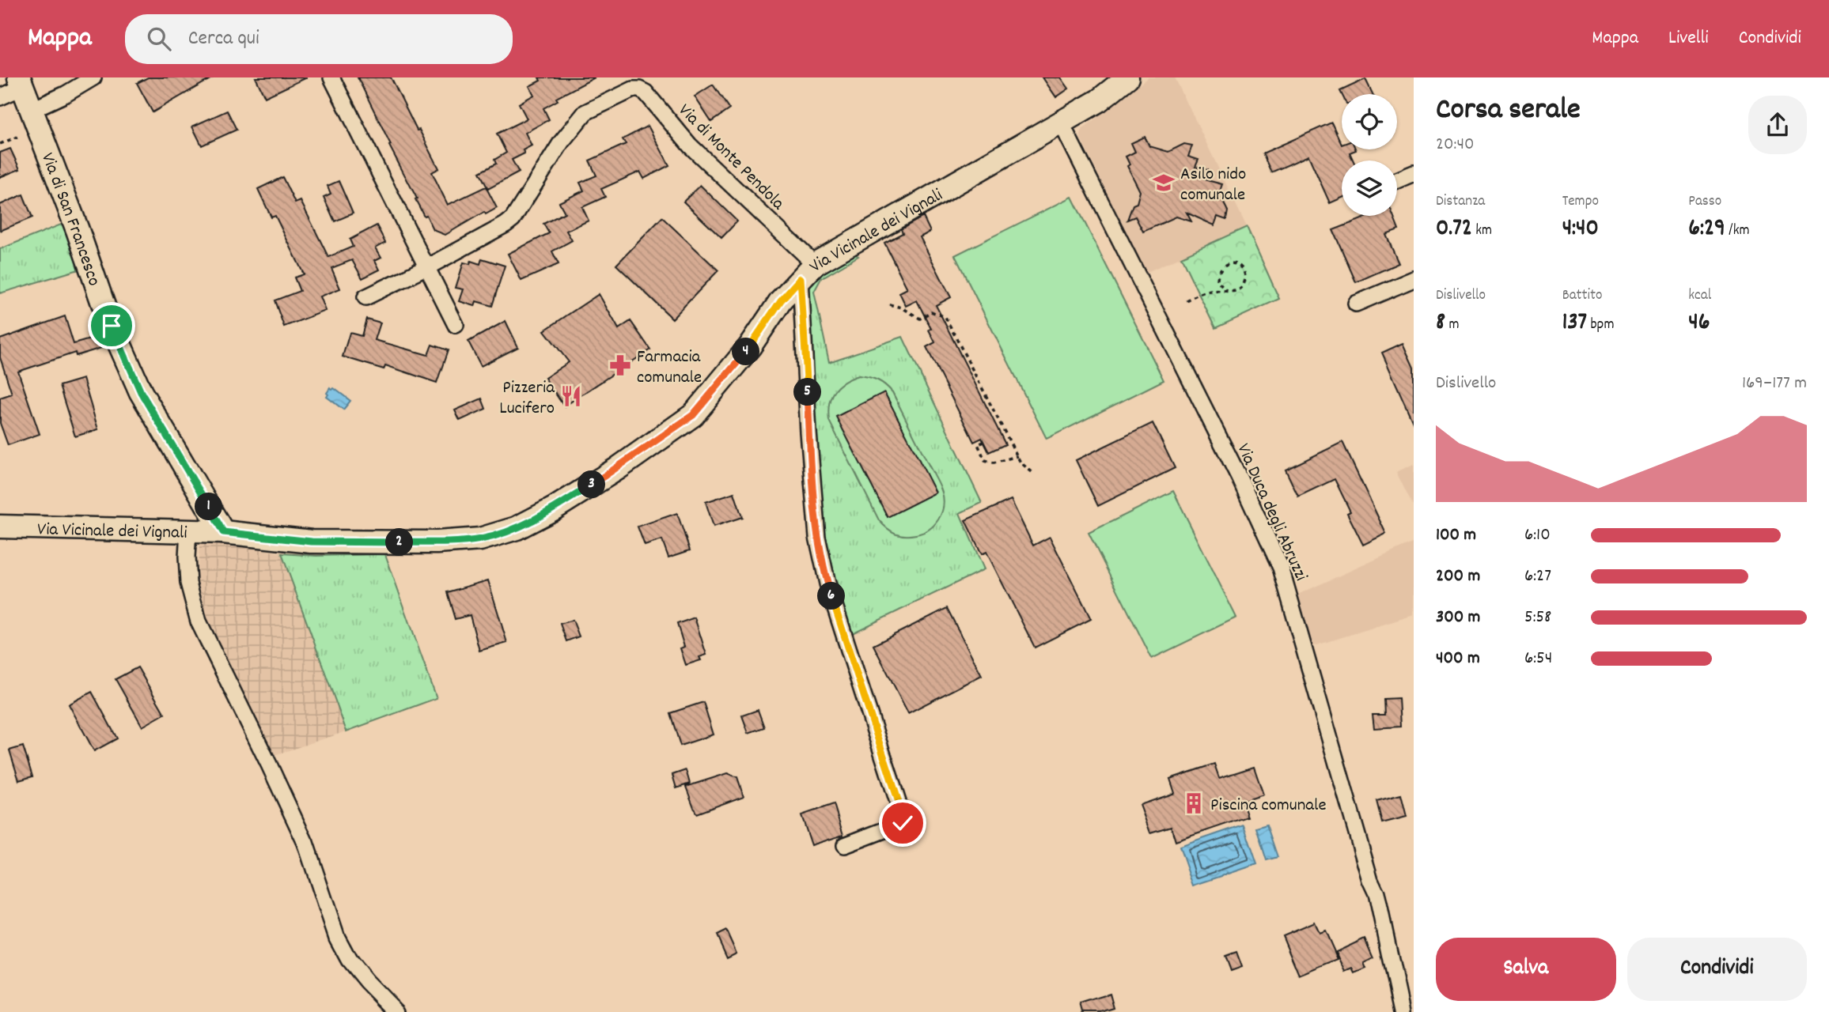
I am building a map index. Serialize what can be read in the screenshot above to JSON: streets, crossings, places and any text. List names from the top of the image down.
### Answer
{
  "streets": {
    "street": [
      "Via di Monte Pendola",
      "Via di San Francesco",
      "Via Vicinale dei Vignali",
      "Via Duca degli Abruzzi"
    ]
  },
  "crossings": [
    ["Via di Monte Pendola", "Via Vicinale dei Vignali"],
    ["Via di San Francesco", "Via Vicinale dei Vignali"],
    ["Via Vicinale dei Vignali", "Via Duca degli Abruzzi"]
  ],
  "places": {
    "school or university": ["Asilo nido comunale"],
    "pharmacy": ["Farmacia comunale"],
    "restaurant": ["Pizzeria Lucifero"],
    "building": ["Piscina comunale"]
  },
  "page": {
    "header": "Mappa",
    "search": "Cerca qui",
    "nav": ["Mappa", "Livelli", "Condividi"],
    "heading": ["Corsa serale", "20:40"],
    "stats": [
      ["Distanza", "0.72 km"],
      ["Tempo", "4:40"],
      ["Passo", "6:29 /km"],
      ["Dislivello", "8 m"],
      ["Battito", "137 bpm"],
      ["kcal", "46"]
    ],
    "pins": [
      "4",
      "5",
      "3",
      "1",
      "2",
      "6"
    ],
    "chart": ["Dislivello", "169–177 m"],
    "list": [
      {
        "name": "100 m",
        "note": "6:10"
      },
      {
        "name": "200 m",
        "note": "6:27"
      },
      {
        "name": "300 m",
        "note": "5:58"
      },
      {
        "name": "400 m",
        "note": "6:54"
      }
    ],
    "buttons": ["Salva", "Condividi"]
  }
}
